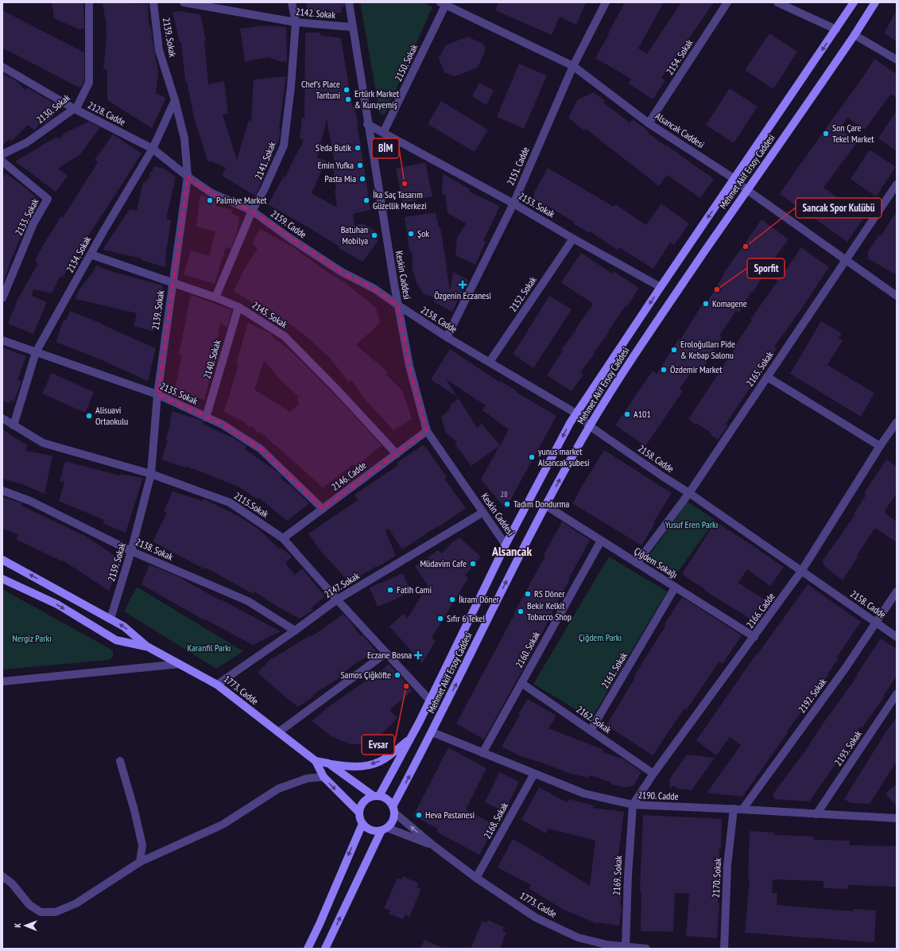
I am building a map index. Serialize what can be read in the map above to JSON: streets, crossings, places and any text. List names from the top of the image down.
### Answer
{
  "streets": {
    "street": [
      "2142. Sokak",
      "2139. Sokak",
      "2154. Sokak",
      "2150. Sokak",
      "2130. Sokak",
      "2128. Cadde",
      "Alsancak Caddesi",
      "2141. Sokak",
      "2151. Cadde",
      "Mehmet Akif Ersoy Caddesi",
      "2153. Sokak",
      "2133. Sokak",
      "2159. Cadde",
      "2134. Sokak",
      "Keskin Caddesi",
      "2152. Sokak",
      "2145. Sokak",
      "2158. Cadde",
      "2140. Sokak",
      "2165. Sokak",
      "2135. Sokak",
      "2146. Cadde",
      "2115.Sokak",
      "2138. Sokak",
      "Çiğdem Sokağı",
      "2147. Sokak",
      "2166. Cadde",
      "2160. Sokak",
      "2161. Sokak",
      "1773. Cadde",
      "2192. Sokak",
      "2162. Sokak",
      "2193. Sokak",
      "2190. Cadde",
      "2168. Sokak",
      "2169. Sokak",
      "2170. Sokak"
    ]
  },
  "crossings": [
    ["2142. Sokak", "2141. Sokak"],
    ["2142. Sokak", "Keskin Caddesi"],
    ["2139. Sokak", "2159. Cadde"],
    ["2139. Sokak", "2134. Sokak"],
    ["2139. Sokak", "2145. Sokak"],
    ["2139. Sokak", "2135. Sokak"],
    ["2139. Sokak", "2115.Sokak"],
    ["2139. Sokak", "2138. Sokak"],
    ["2139. Sokak", "1773. Cadde"],
    ["2154. Sokak", "Alsancak Caddesi"],
    ["2150. Sokak", "Alsancak Caddesi"],
    ["2150. Sokak", "2153. Sokak"],
    ["2130. Sokak", "2128. Cadde"],
    ["2128. Cadde", "2159. Cadde"],
    ["2128. Cadde", "2134. Sokak"],
    ["Alsancak Caddesi", "2151. Cadde"],
    ["Alsancak Caddesi", "Mehmet Akif Ersoy Caddesi"],
    ["Alsancak Caddesi", "2165. Sokak"],
    ["2141. Sokak", "2159. Cadde"],
    ["2141. Sokak", "2145. Sokak"],
    ["2151. Cadde", "2153. Sokak"],
    ["2151. Cadde", "2158. Cadde"],
    ["Mehmet Akif Ersoy Caddesi", "2153. Sokak"],
    ["Mehmet Akif Ersoy Caddesi", "Keskin Caddesi"],
    ["Mehmet Akif Ersoy Caddesi", "2158. Cadde"],
    ["Mehmet Akif Ersoy Caddesi", "2115.Sokak"],
    ["Mehmet Akif Ersoy Caddesi", "Çiğdem Sokağı"],
    ["Mehmet Akif Ersoy Caddesi", "1773. Cadde"],
    ["Mehmet Akif Ersoy Caddesi", "2190. Cadde"],
    ["2153. Sokak", "Keskin Caddesi"],
    ["2153. Sokak", "2152. Sokak"],
    ["2159. Cadde", "2134. Sokak"],
    ["2159. Cadde", "Keskin Caddesi"],
    ["2159. Cadde", "2158. Cadde"],
    ["2134. Sokak", "2145. Sokak"],
    ["2134. Sokak", "2135. Sokak"],
    ["2134. Sokak", "2115.Sokak"],
    ["Keskin Caddesi", "2158. Cadde"],
    ["Keskin Caddesi", "2146. Cadde"],
    ["Keskin Caddesi", "2147. Sokak"],
    ["2152. Sokak", "2158. Cadde"],
    ["2145. Sokak", "2140. Sokak"],
    ["2145. Sokak", "2146. Cadde"],
    ["2158. Cadde", "2165. Sokak"],
    ["2158. Cadde", "2166. Cadde"],
    ["2158. Cadde", "2192. Sokak"],
    ["2140. Sokak", "2135. Sokak"],
    ["2165. Sokak", "Çiğdem Sokağı"],
    ["2135. Sokak", "2146. Cadde"],
    ["2146. Cadde", "2115.Sokak"],
    ["2115.Sokak", "2147. Sokak"],
    ["2138. Sokak", "2147. Sokak"],
    ["Çiğdem Sokağı", "2166. Cadde"],
    ["Çiğdem Sokağı", "2160. Sokak"],
    ["Çiğdem Sokağı", "2161. Sokak"],
    ["2147. Sokak", "1773. Cadde"],
    ["2166. Cadde", "2162. Sokak"],
    ["2166. Cadde", "2190. Cadde"],
    ["2166. Cadde", "2169. Sokak"],
    ["2160. Sokak", "2162. Sokak"],
    ["2160. Sokak", "2190. Cadde"],
    ["2161. Sokak", "2162. Sokak"],
    ["1773. Cadde", "2168. Sokak"],
    ["1773. Cadde", "2169. Sokak"],
    ["2192. Sokak", "2190. Cadde"],
    ["2193. Sokak", "2190. Cadde"],
    ["2190. Cadde", "2168. Sokak"],
    ["2190. Cadde", "2169. Sokak"],
    ["2190. Cadde", "2170. Sokak"]
  ],
  "districts": ["Alsancak"],
  "parks": [
    "Yusuf Eren Parkı",
    "Çiğdem Parkı",
    "Nergiz Parkı",
    "Karanfil Parkı"
  ],
  "places": {
    "other": [
      "Chef's Place Tantuni",
      "Ertürk Market & Kuruyemiş",
      "Son Çare Tekel Market",
      "S'eda Butik",
      "Emin Yufka",
      "Pasta Mia",
      "BİM",
      "Palmiye Market",
      "İka Saç Tasarım Güzellik Merkezi",
      "Şok",
      "Batuhan Mobilya",
      "Sancak Spor Kulübü",
      "Sporfit",
      "Komagene",
      "Eroloğulları Pide & Kebap Salonu",
      "Özdemir Market",
      "A101",
      "Alisuavi Ortaokulu",
      "yunus market Alsancak şubesi",
      "Tadım Dondurma",
      "Müdavim Cafe",
      "Fatih Cami",
      "RS Döner",
      "İkram Döner",
      "Bekir Kelkit Tobacco Shop",
      "Sıfır 6 Tekel",
      "Samos Çiğköfte",
      "Evsar",
      "Heva Pastanesi"
    ],
    "health": ["Özgenin Eczanesi", "Eczane Bosna"]
  },
  "house_numbers": ["28"],
  "north": "left"
}
